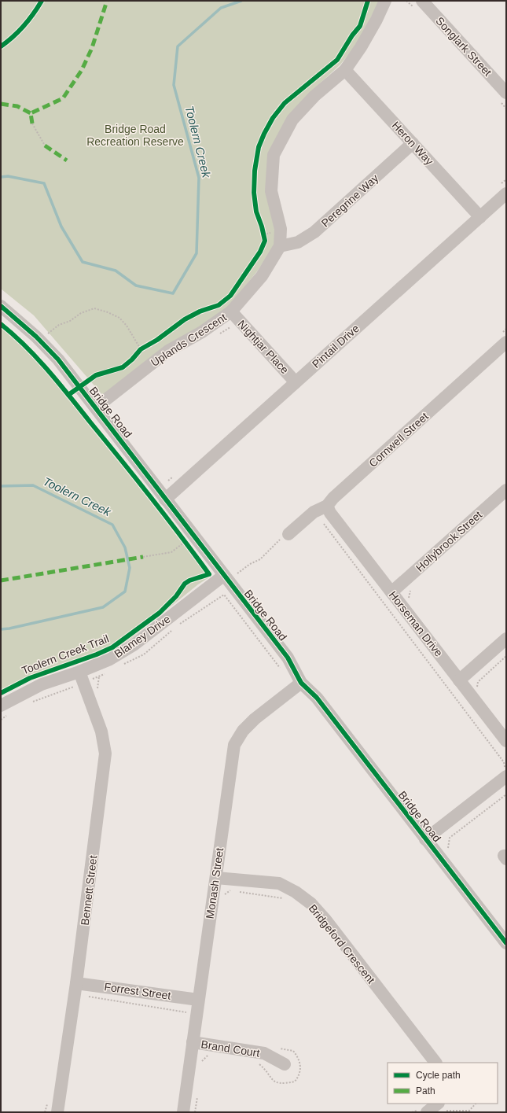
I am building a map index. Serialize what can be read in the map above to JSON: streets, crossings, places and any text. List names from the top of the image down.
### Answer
{
  "streets": {
    "street": [
      "Songlark Street",
      "Heron Way",
      "Peregrine Way",
      "Uplands Crescent",
      "Pintail Drive",
      "Nightjar Place",
      "Bridge Road",
      "Cornwell Street",
      "Hollybrook Street",
      "Horseman Drive",
      "Blamey Drive",
      "Monash Street",
      "Bennett Street",
      "Bridgeford Crescent",
      "Forrest Street",
      "Brand Court"
    ],
    "cycle path": ["Toolern Creek Trail"]
  },
  "crossings": [
    ["Heron Way", "Peregrine Way"],
    ["Heron Way", "Uplands Crescent"],
    ["Heron Way", "Pintail Drive"],
    ["Peregrine Way", "Uplands Crescent"],
    ["Uplands Crescent", "Nightjar Place"],
    ["Uplands Crescent", "Bridge Road"],
    ["Pintail Drive", "Nightjar Place"],
    ["Pintail Drive", "Bridge Road"],
    ["Bridge Road", "Blamey Drive"],
    ["Bridge Road", "Monash Street"],
    ["Cornwell Street", "Horseman Drive"],
    ["Hollybrook Street", "Horseman Drive"],
    ["Blamey Drive", "Bennett Street"],
    ["Monash Street", "Bridgeford Crescent"],
    ["Monash Street", "Forrest Street"],
    ["Monash Street", "Brand Court"],
    ["Bennett Street", "Forrest Street"]
  ],
  "water": ["Toolern Creek"],
  "parks": ["Bridge Road Recreation Reserve"],
  "legend": ["Cycle path", "Path"]
}
